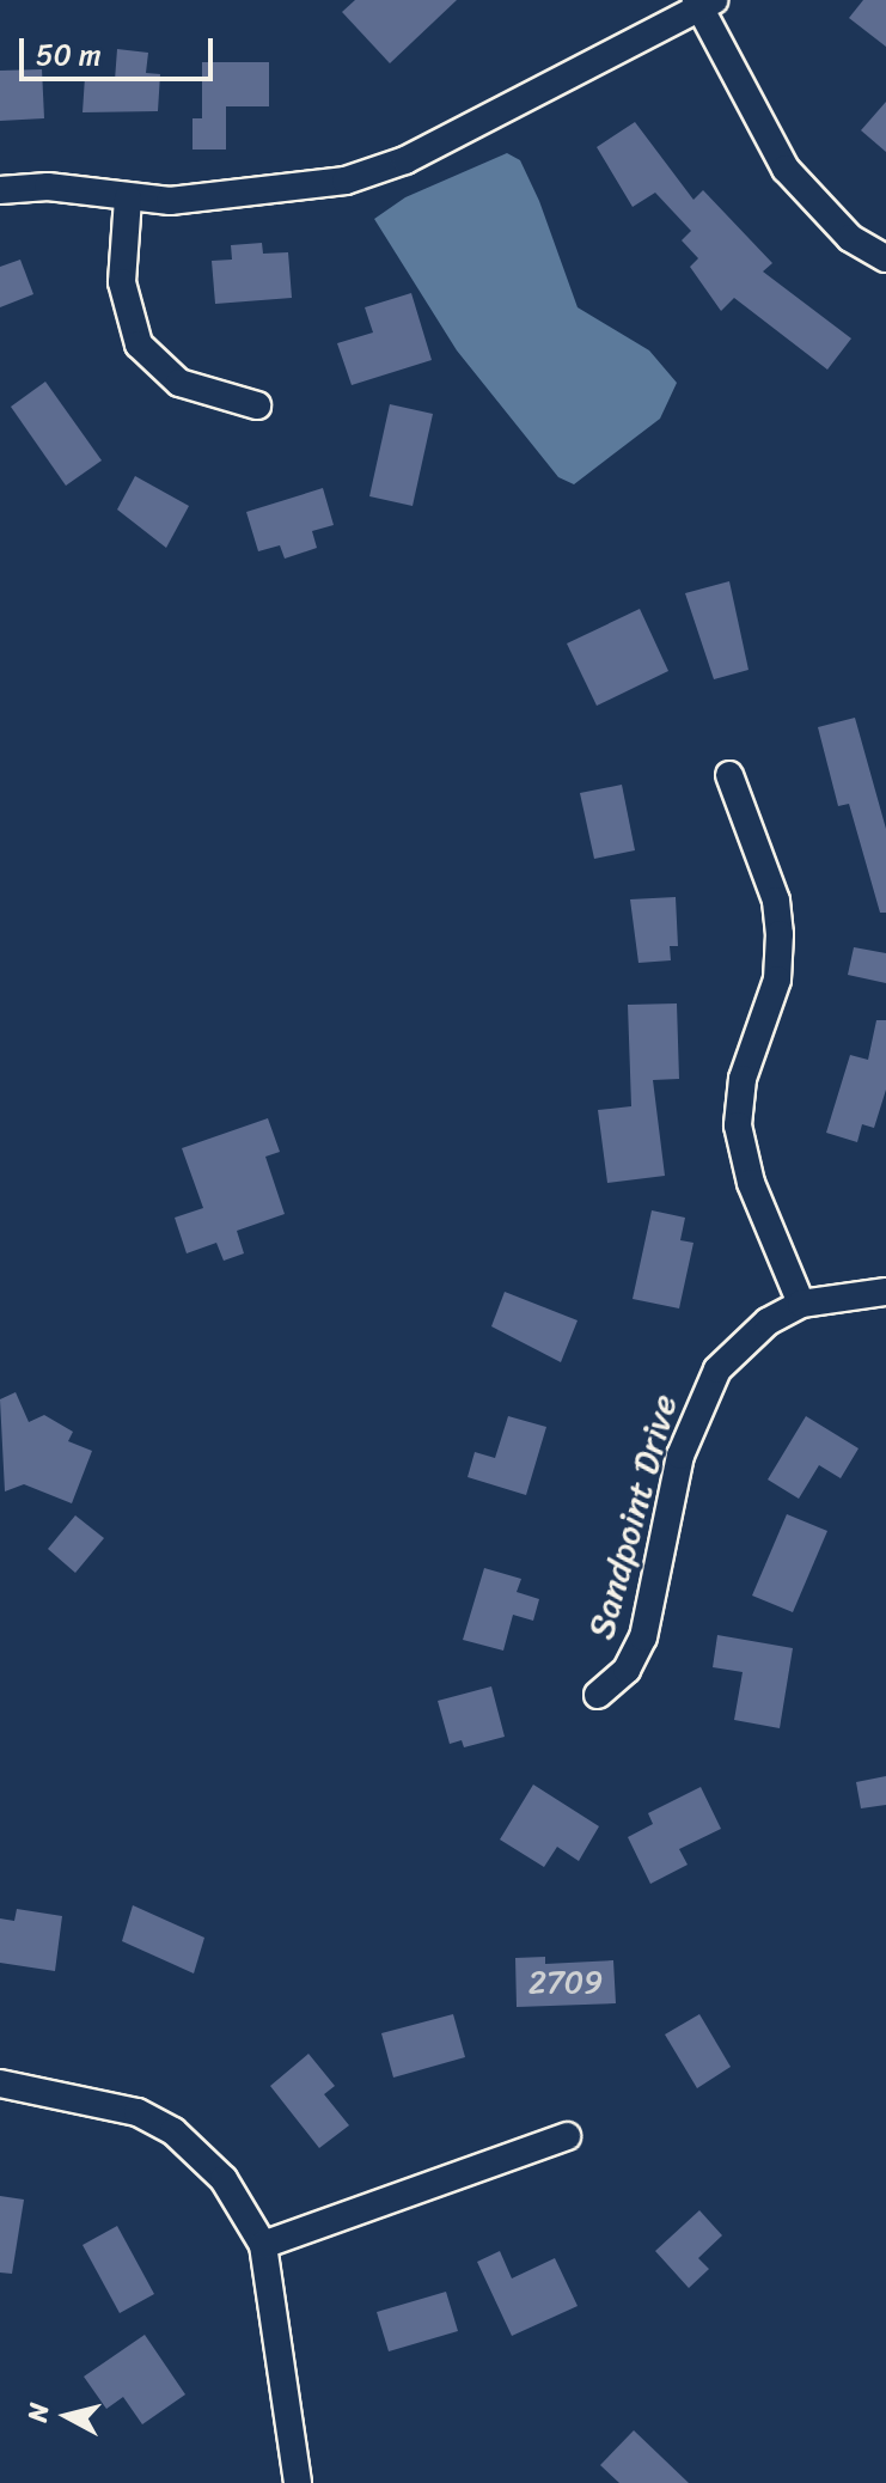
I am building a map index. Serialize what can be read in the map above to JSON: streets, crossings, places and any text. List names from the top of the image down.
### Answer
{
  "streets": {
    "street": ["Sandpoint Drive"]
  },
  "house_numbers": ["2709"],
  "scale_bar": "50 m",
  "north": "left"
}
